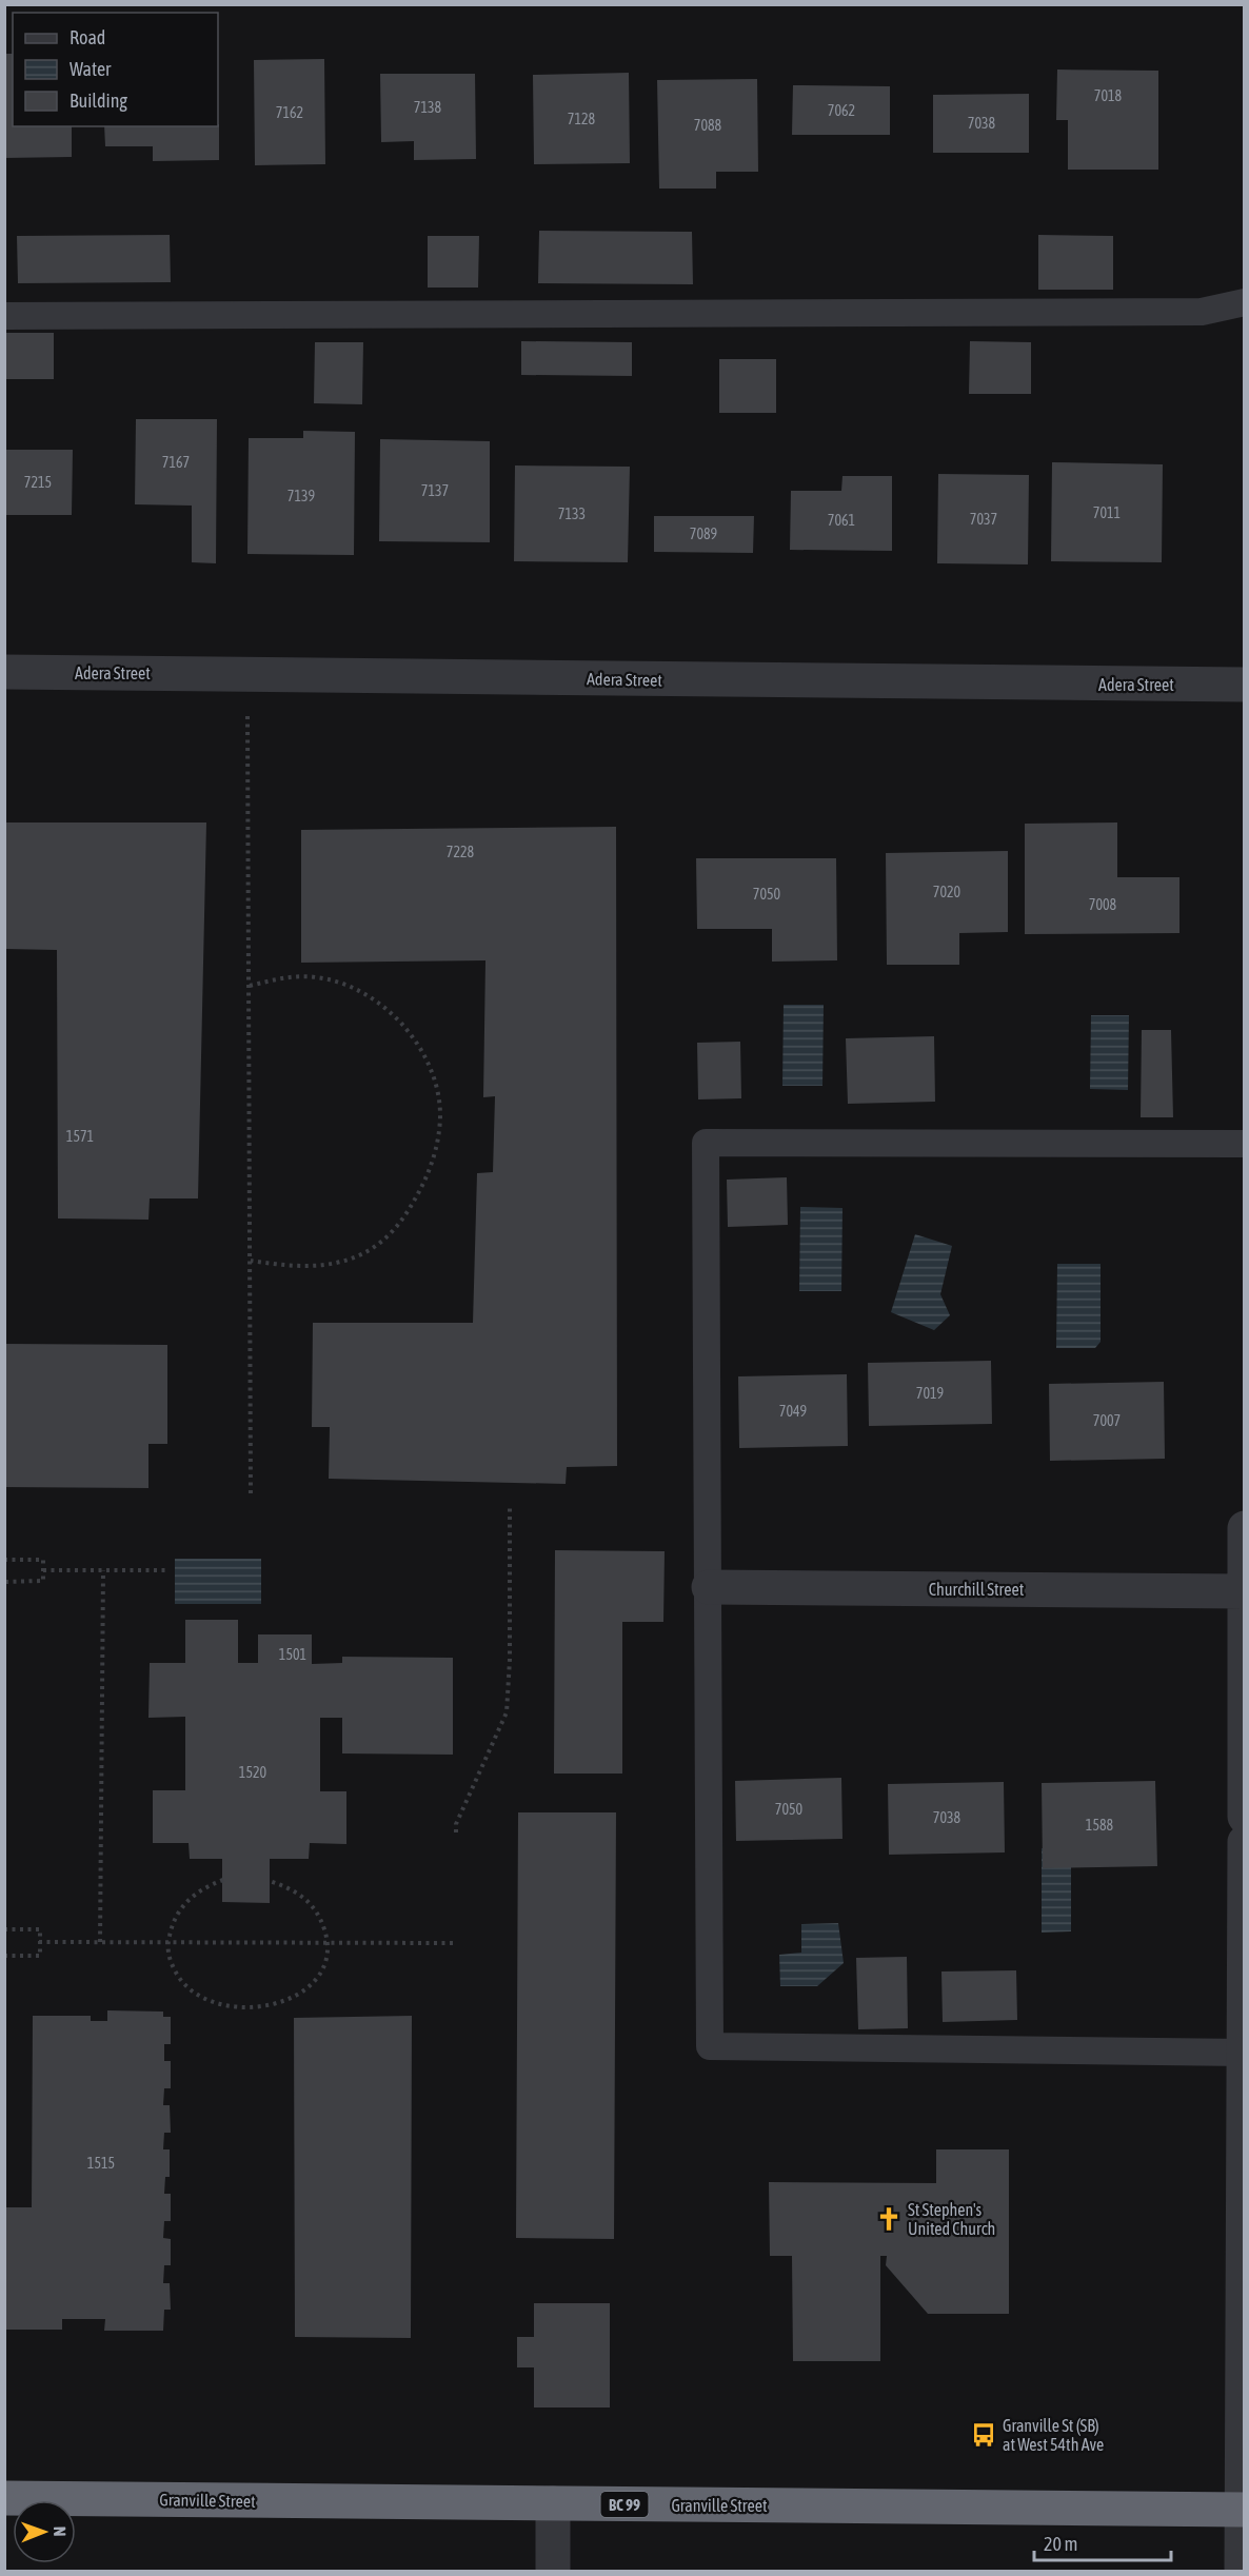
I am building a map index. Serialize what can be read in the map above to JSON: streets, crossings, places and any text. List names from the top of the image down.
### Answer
{
  "streets": {
    "highway": ["Granville Street", "BC 99"],
    "street": ["Adera Street", "Churchill Street"]
  },
  "places": {
    "church": ["St Stephen's United Church"],
    "bus stop": ["Granville St (SB) at West 54th Ave"]
  },
  "house_numbers": [
    "7018",
    "7138",
    "7062",
    "7162",
    "7128",
    "7038",
    "7088",
    "7167",
    "7215",
    "7137",
    "7139",
    "7011",
    "7133",
    "7037",
    "7061",
    "7089",
    "7228",
    "7020",
    "7050",
    "7008",
    "1571",
    "7019",
    "7049",
    "7007",
    "1501",
    "1520",
    "7050",
    "7038",
    "1588",
    "1515"
  ],
  "legend": ["Road", "Water", "Building"],
  "scale_bar": "20 m",
  "north": "right"
}
